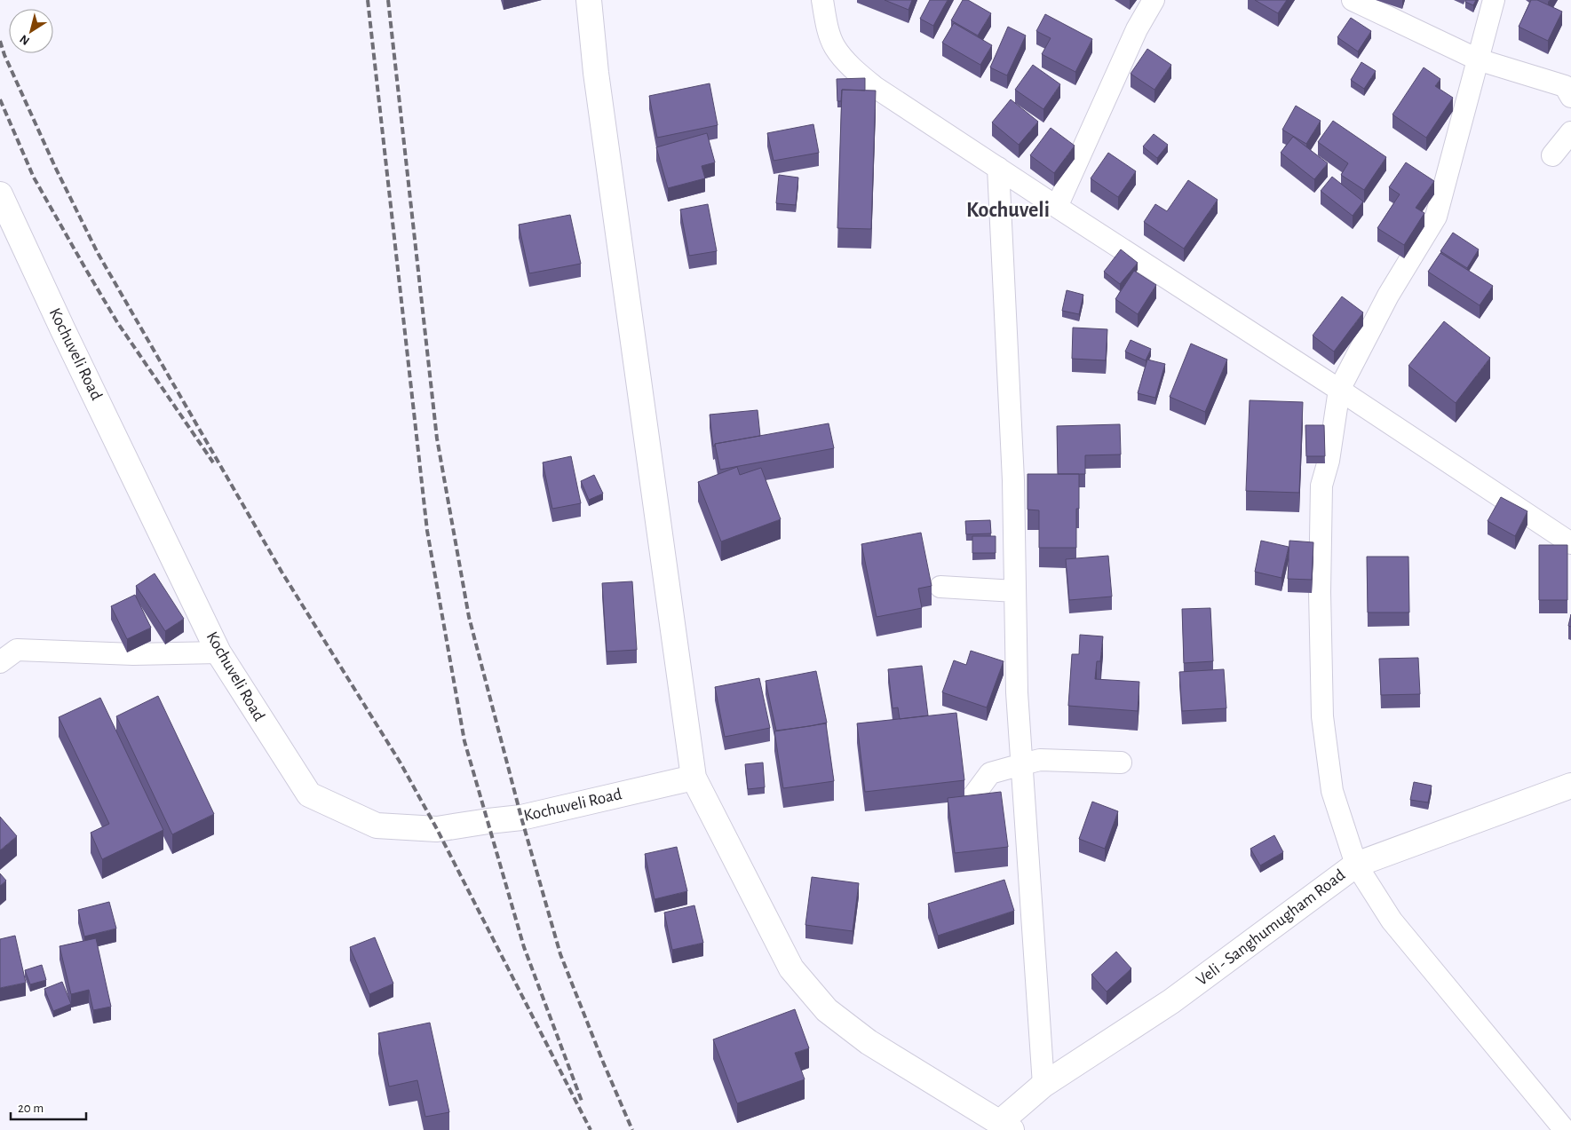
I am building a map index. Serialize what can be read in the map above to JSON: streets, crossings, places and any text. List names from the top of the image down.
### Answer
{
  "streets": {
    "main road": ["Kochuveli Road", "Veli - Sanghumugham Road"]
  },
  "districts": ["Kochuveli"],
  "scale_bar": "20 m",
  "north": "bottom left"
}
